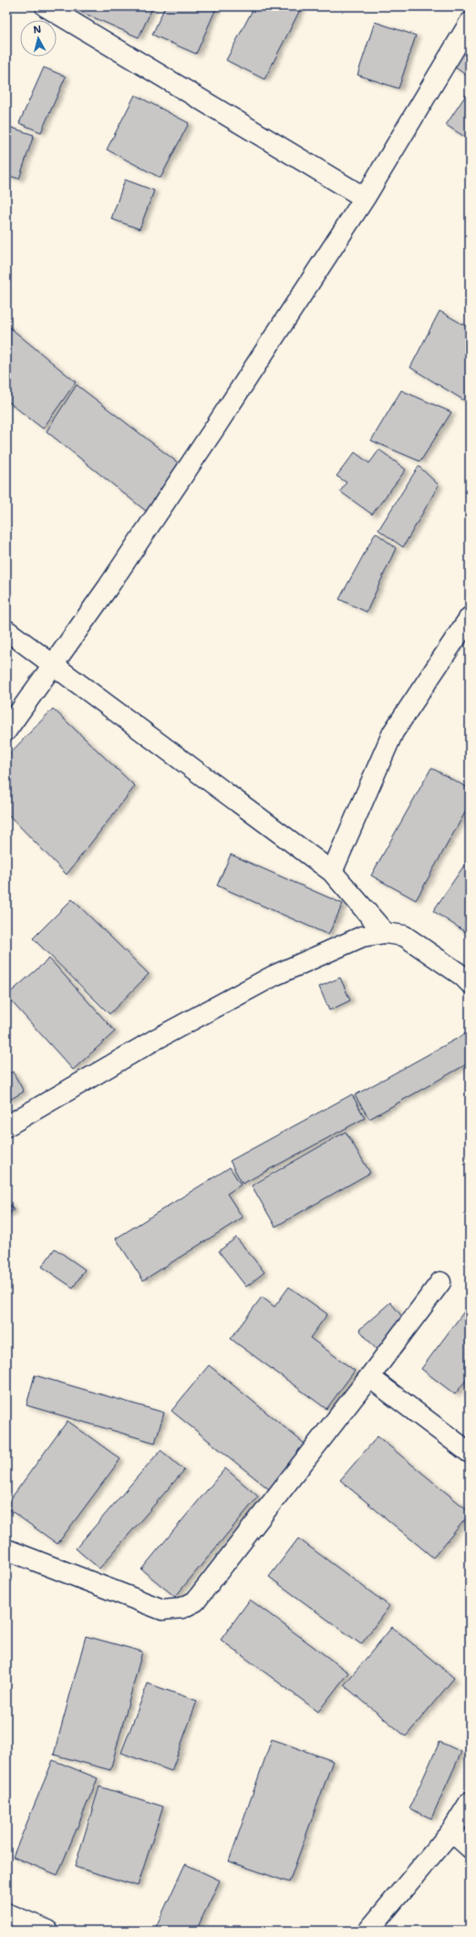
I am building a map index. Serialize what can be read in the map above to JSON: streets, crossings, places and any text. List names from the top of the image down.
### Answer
{
  "north": "top"
}
